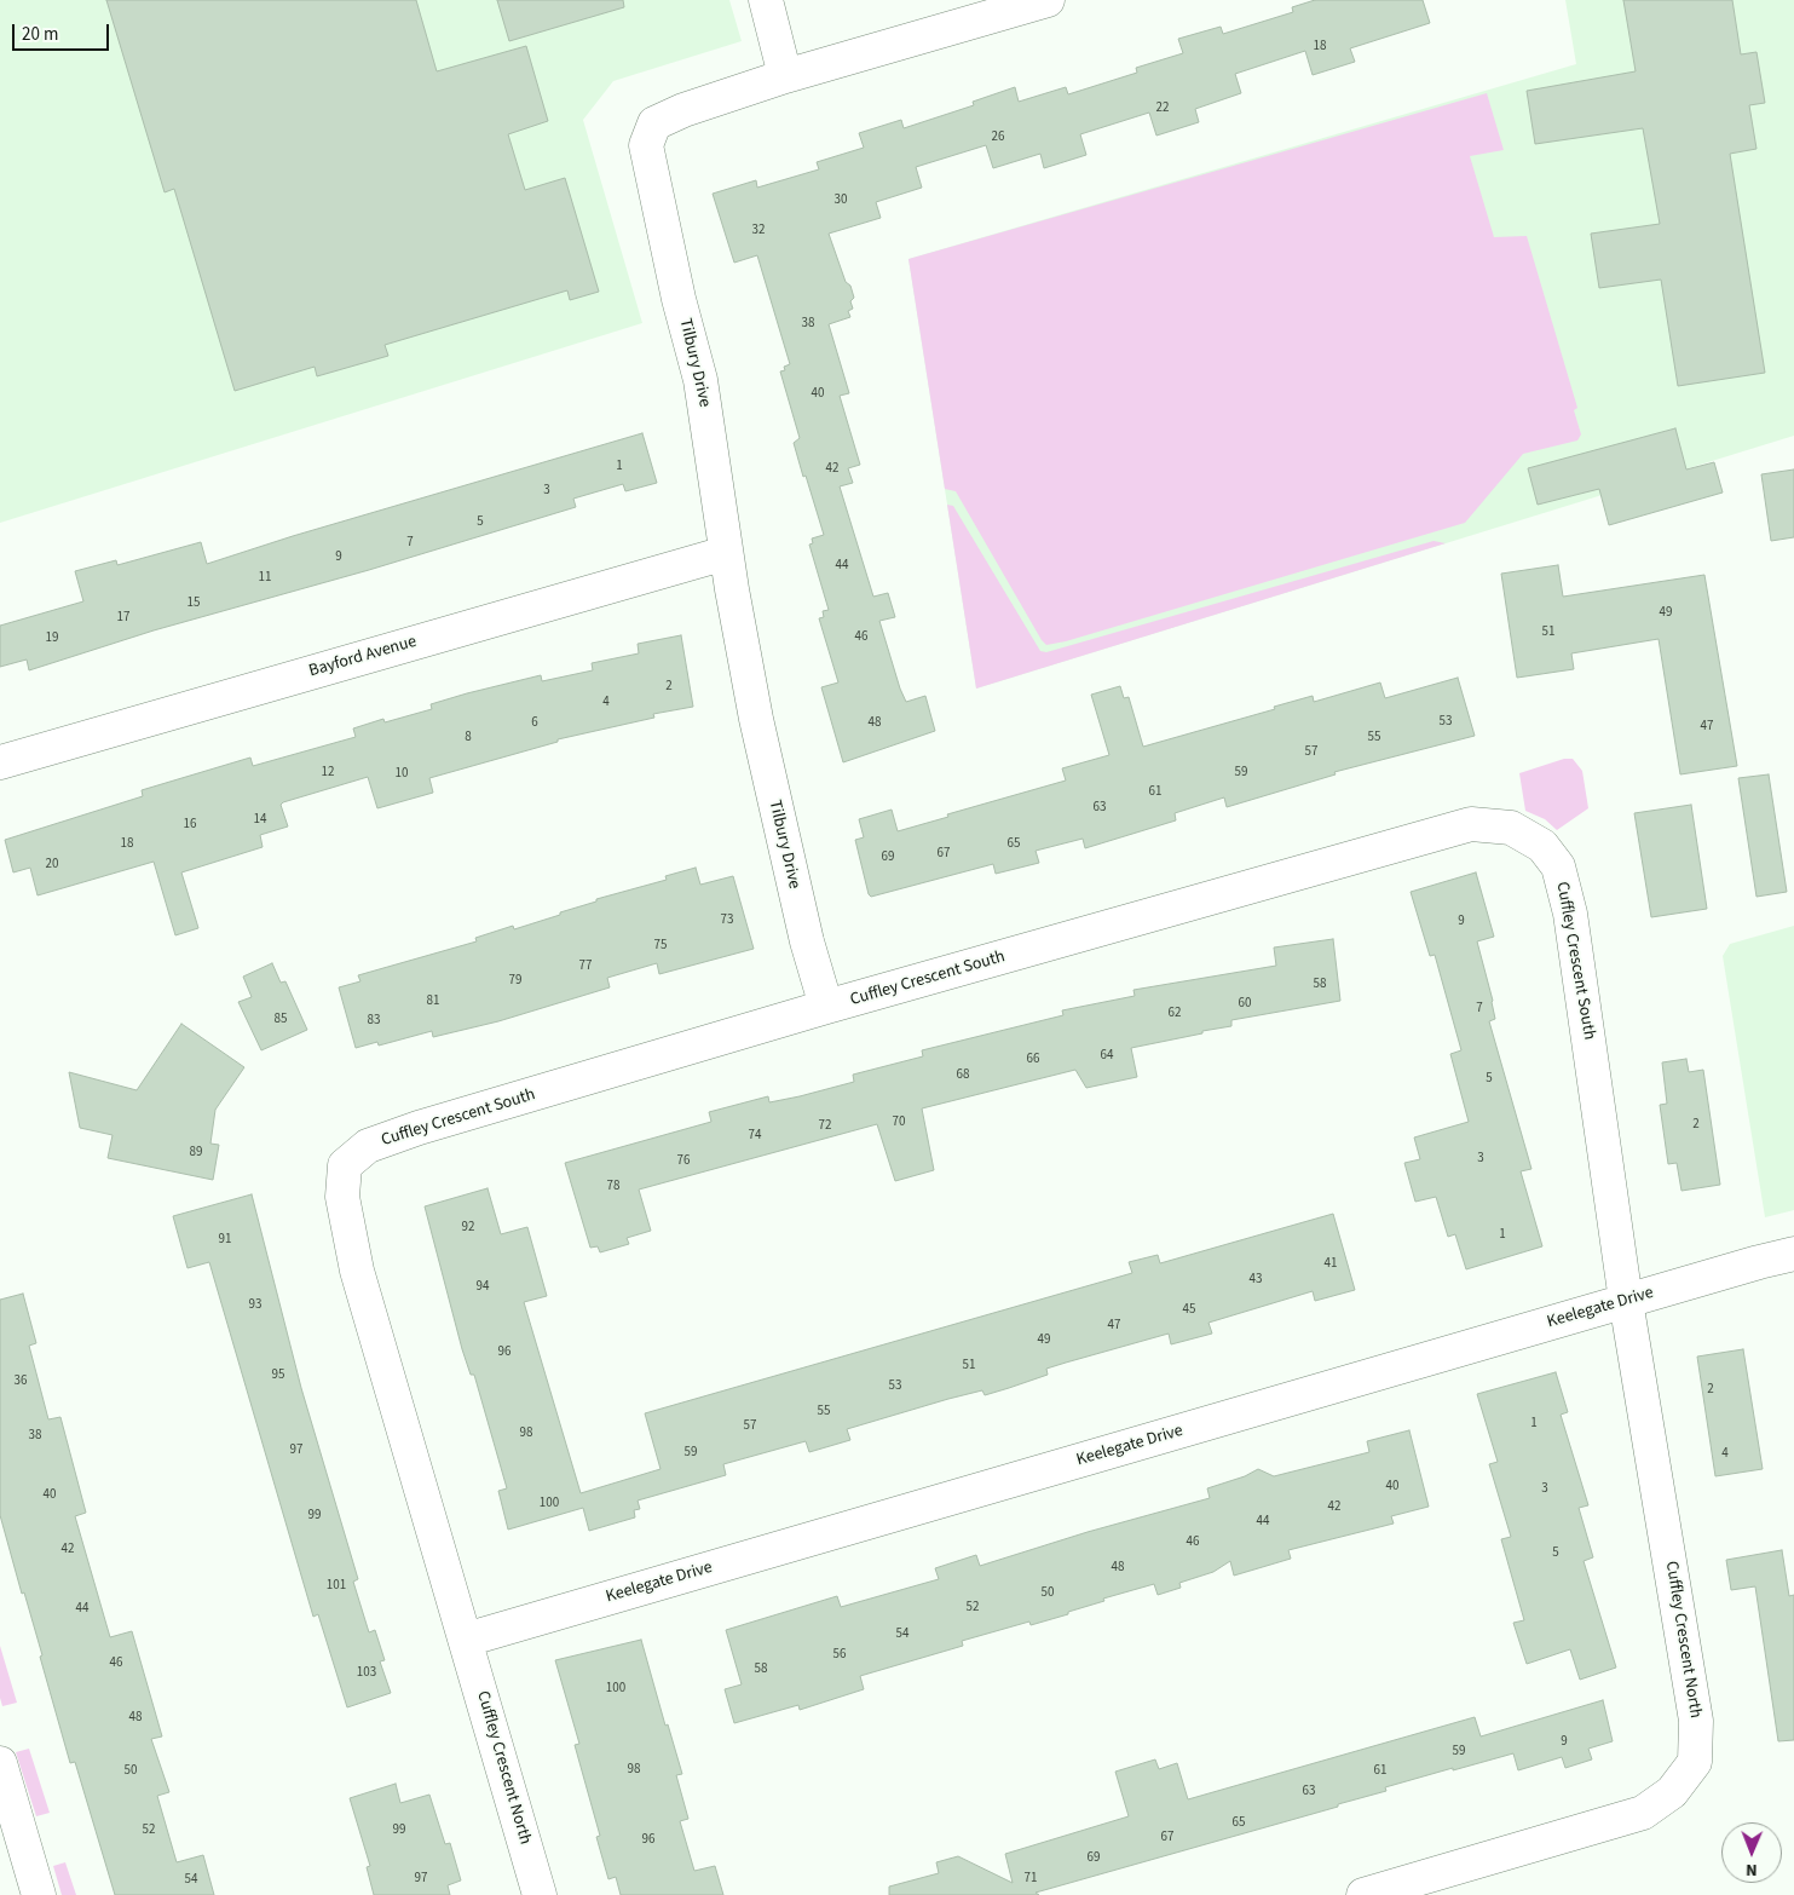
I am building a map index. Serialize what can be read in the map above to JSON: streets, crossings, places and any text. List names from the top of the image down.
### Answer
{
  "streets": {
    "street": [
      "Tilbury Drive",
      "Bayford Avenue",
      "Cuffley Crescent South",
      "Keelegate Drive",
      "Cuffley Crescent North"
    ]
  },
  "crossings": [
    ["Tilbury Drive", "Bayford Avenue"],
    ["Tilbury Drive", "Cuffley Crescent South"],
    ["Cuffley Crescent South", "Keelegate Drive"],
    ["Cuffley Crescent South", "Cuffley Crescent North"],
    ["Keelegate Drive", "Cuffley Crescent North"]
  ],
  "house_numbers": [
    "18",
    "22",
    "26",
    "30",
    "32",
    "38",
    "40",
    "1",
    "42",
    "3",
    "5",
    "7",
    "9",
    "44",
    "11",
    "15",
    "49",
    "17",
    "51",
    "46",
    "19",
    "2",
    "4",
    "53",
    "6",
    "48",
    "47",
    "8",
    "55",
    "57",
    "12",
    "59",
    "10",
    "61",
    "63",
    "14",
    "16",
    "18",
    "65",
    "67",
    "69",
    "20",
    "73",
    "9",
    "75",
    "77",
    "79",
    "58",
    "81",
    "60",
    "7",
    "62",
    "85",
    "83",
    "64",
    "66",
    "68",
    "5",
    "70",
    "2",
    "72",
    "74",
    "89",
    "3",
    "76",
    "78",
    "92",
    "1",
    "91",
    "41",
    "43",
    "94",
    "93",
    "45",
    "47",
    "49",
    "96",
    "51",
    "95",
    "36",
    "53",
    "2",
    "55",
    "1",
    "57",
    "98",
    "38",
    "97",
    "59",
    "4",
    "40",
    "3",
    "40",
    "100",
    "42",
    "99",
    "44",
    "46",
    "42",
    "5",
    "48",
    "101",
    "50",
    "52",
    "44",
    "54",
    "56",
    "46",
    "58",
    "103",
    "100",
    "48",
    "9",
    "59",
    "98",
    "50",
    "61",
    "63",
    "65",
    "52",
    "99",
    "67",
    "96",
    "69",
    "97",
    "71",
    "54"
  ],
  "scale_bar": "20 m",
  "north": "bottom"
}
